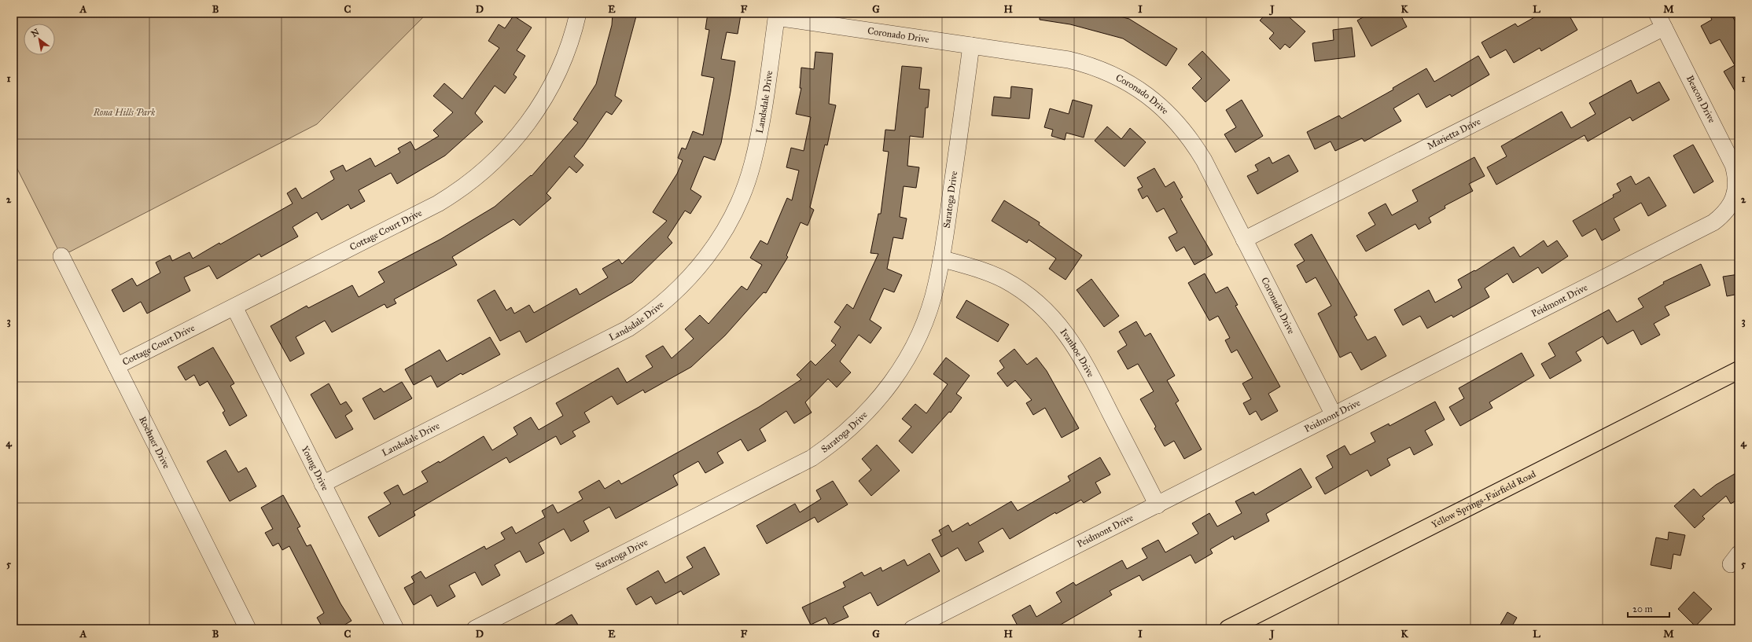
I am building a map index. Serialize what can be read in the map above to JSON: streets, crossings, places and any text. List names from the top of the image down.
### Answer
{
  "streets": {
    "main road": ["Yellow Springs-Fairfield Road"],
    "street": [
      "Coronado Drive",
      "Beacon Drive",
      "Landsdale Drive",
      "Marietta Drive",
      "Saratoga Drive",
      "Cottage Court Drive",
      "Peidmont Drive",
      "Ivanhoe Drive",
      "Roehner Drive",
      "Young Drive"
    ]
  },
  "crossings": [
    ["Coronado Drive", "Landsdale Drive"],
    ["Coronado Drive", "Marietta Drive"],
    ["Coronado Drive", "Saratoga Drive"],
    ["Coronado Drive", "Peidmont Drive"],
    ["Beacon Drive", "Marietta Drive"],
    ["Beacon Drive", "Peidmont Drive"],
    ["Landsdale Drive", "Young Drive"],
    ["Saratoga Drive", "Ivanhoe Drive"],
    ["Cottage Court Drive", "Roehner Drive"],
    ["Cottage Court Drive", "Young Drive"],
    ["Peidmont Drive", "Ivanhoe Drive"]
  ],
  "parks": ["Rona Hills Park"],
  "scale_bar": "20 m",
  "north": "top left",
  "grid": {
    "columns": [
      "A",
      "B",
      "C",
      "D",
      "E",
      "F",
      "G",
      "H",
      "I",
      "J",
      "K",
      "L",
      "M"
    ],
    "rows": [
      "1",
      "2",
      "3",
      "4",
      "5"
    ]
  }
}
